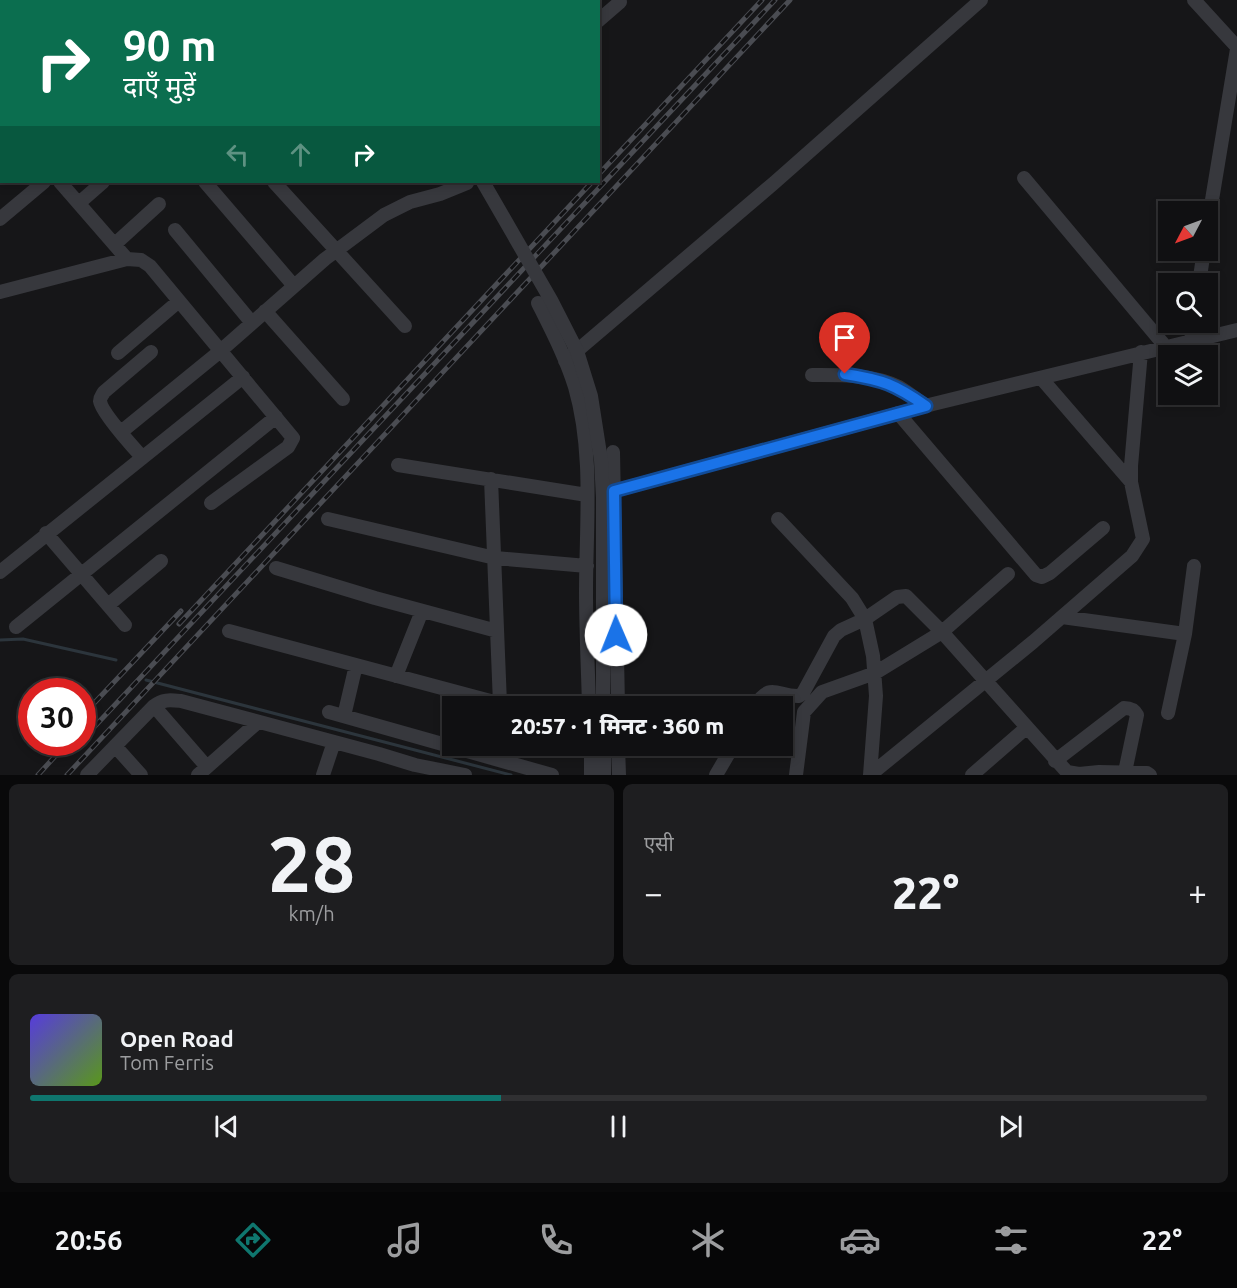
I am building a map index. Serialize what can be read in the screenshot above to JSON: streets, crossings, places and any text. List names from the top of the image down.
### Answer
{
  "north": "bottom left",
  "page": {
    "turn": ["90 m", "दाएँ मुड़ें"],
    "limit": "30",
    "trip": "20:57 · 1 मिनट · 360 m",
    "tile": [
      ["28", "km/h"],
      "एसी"
    ],
    "heat": ["−", "22°", "+"],
    "song": ["Open Road", "Tom Ferris"],
    "tabs": ["20:56", "22°"]
  }
}
